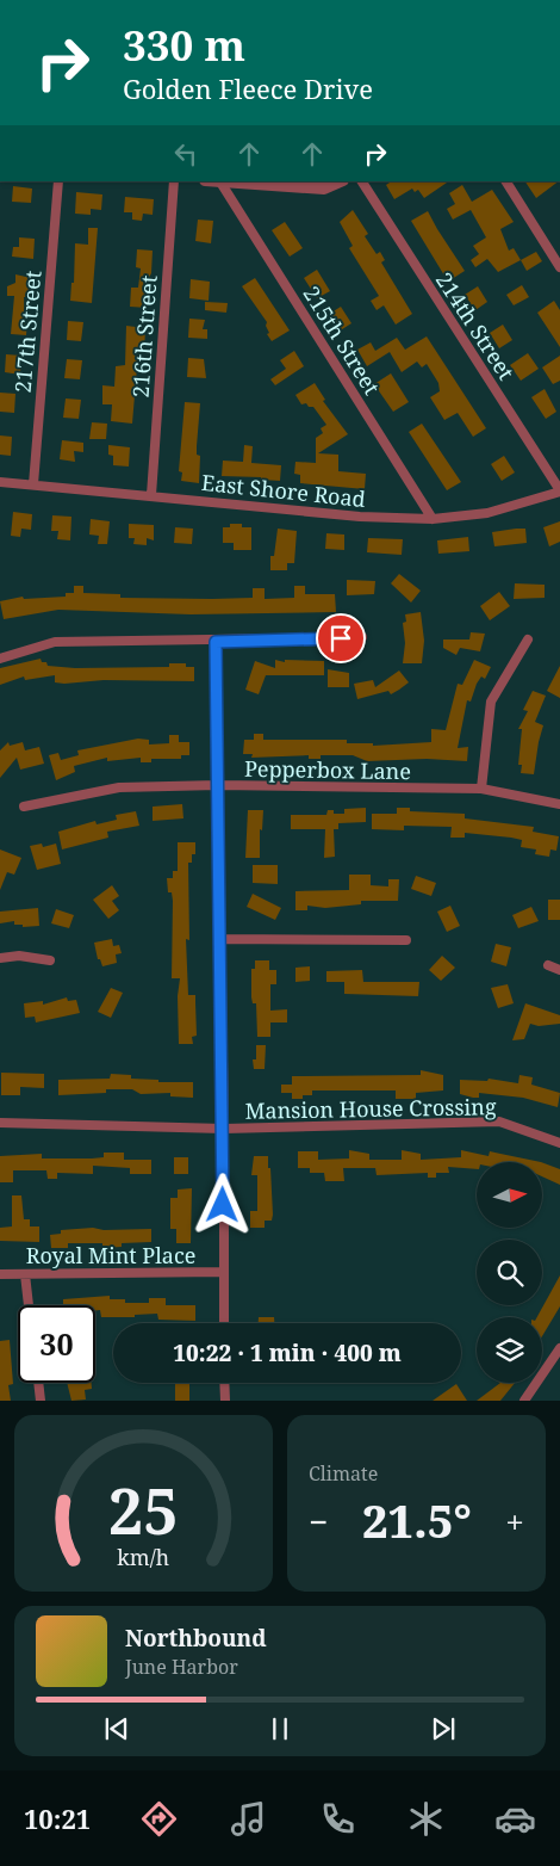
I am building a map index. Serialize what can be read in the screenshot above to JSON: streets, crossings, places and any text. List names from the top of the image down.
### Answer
{
  "streets": {
    "street": [
      "214th Street",
      "217th Street",
      "216th Street",
      "215th Street",
      "East Shore Road",
      "Pepperbox Lane",
      "Mansion House Crossing",
      "Royal Mint Place"
    ]
  },
  "crossings": [
    ["214th Street", "East Shore Road"],
    ["217th Street", "East Shore Road"],
    ["216th Street", "East Shore Road"],
    ["215th Street", "East Shore Road"]
  ],
  "north": "right",
  "page": {
    "turn": ["330 m", "Golden Fleece Drive"],
    "limit": "30",
    "trip": "10:22 · 1 min · 400 m",
    "tile": "Climate",
    "heat": ["−", "21.5°", "+"],
    "song": ["Northbound", "June Harbor"],
    "tabs": "10:21",
    "gauge": ["25", "km/h"]
  }
}
